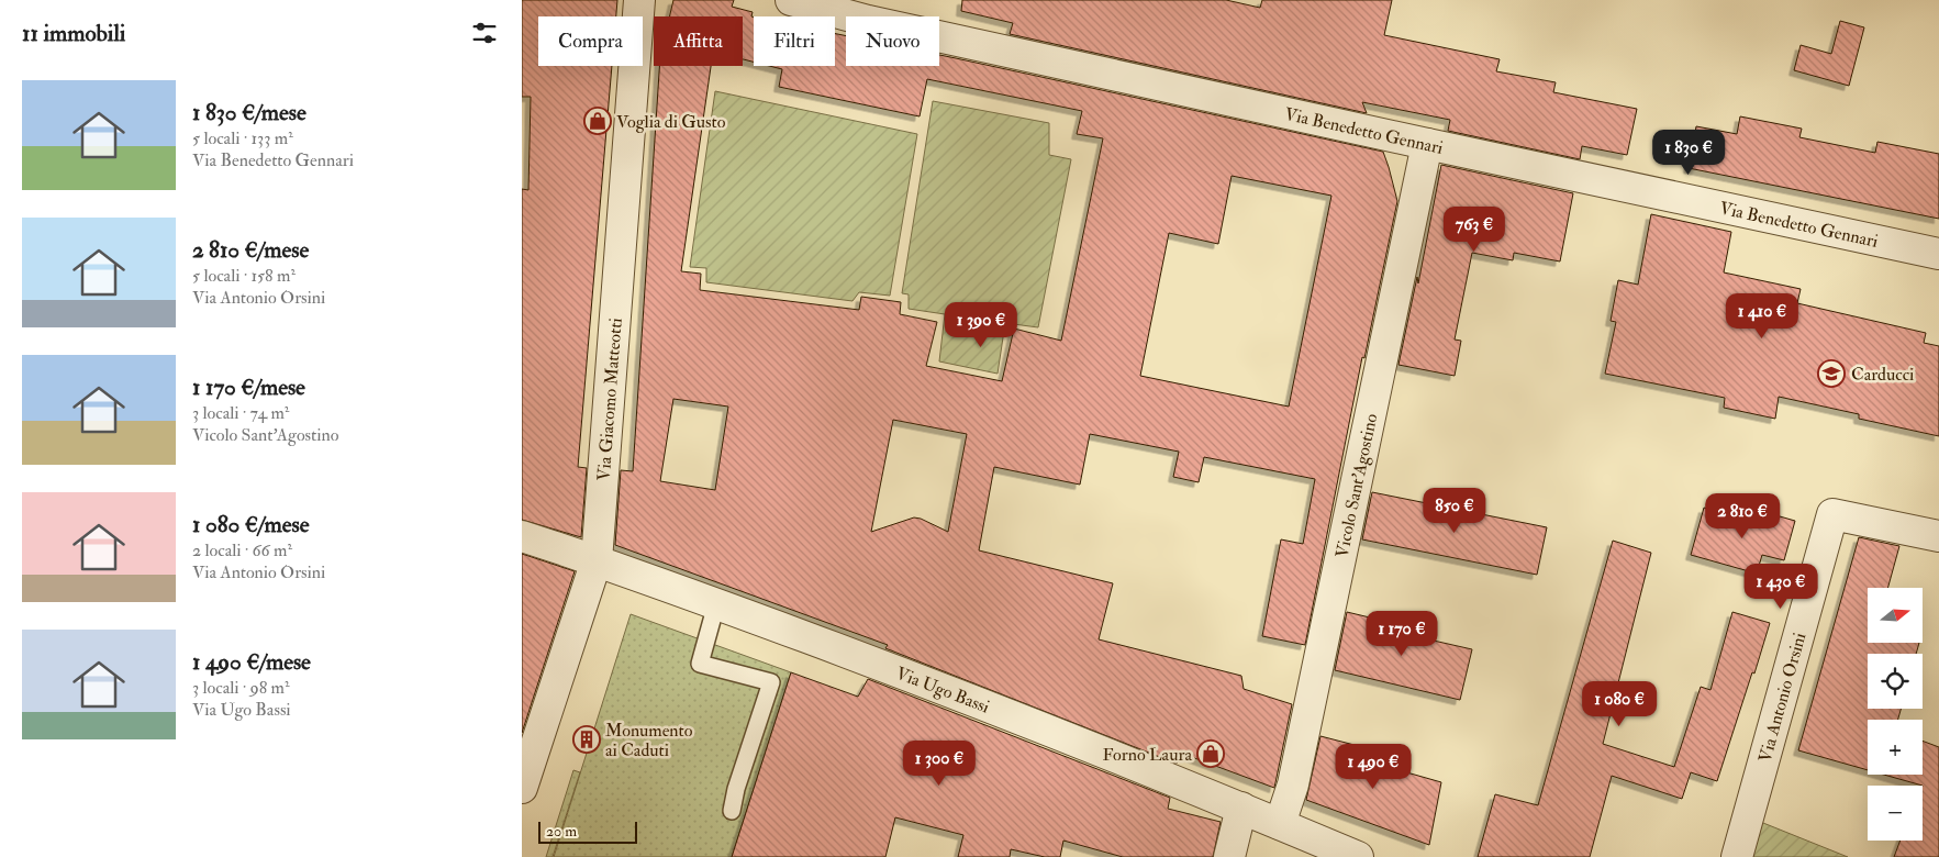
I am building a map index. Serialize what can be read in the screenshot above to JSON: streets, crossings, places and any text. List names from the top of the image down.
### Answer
{
  "streets": {
    "street": [
      "Via Benedetto Gennari",
      "Via Giacomo Matteotti",
      "Vicolo Sant'Agostino",
      "Via Ugo Bassi",
      "Via Antonio Orsini"
    ]
  },
  "crossings": [
    ["Via Benedetto Gennari", "Vicolo Sant'Agostino"],
    ["Via Giacomo Matteotti", "Via Ugo Bassi"],
    ["Vicolo Sant'Agostino", "Via Ugo Bassi"]
  ],
  "places": {
    "shop": ["Voglia di Gusto", "Forno Laura"],
    "school or university": ["Carducci"],
    "building": ["Monumento ai Caduti"]
  },
  "scale_bar": "20 m",
  "north": "right",
  "page": {
    "heading": "11 immobili",
    "chip": [
      "Compra",
      "Affitta",
      "Filtri",
      "Nuovo"
    ],
    "list": [
      {
        "name": "1 830 €/mese",
        "note": "5 locali · 133 m² · Via Benedetto Gennari"
      },
      {
        "name": "2 810 €/mese",
        "note": "5 locali · 158 m² · Via Antonio Orsini"
      },
      {
        "name": "1 170 €/mese",
        "note": "3 locali · 74 m² · Vicolo Sant'Agostino"
      },
      {
        "name": "1 080 €/mese",
        "note": "2 locali · 66 m² · Via Antonio Orsini"
      },
      {
        "name": "1 490 €/mese",
        "note": "3 locali · 98 m² · Via Ugo Bassi"
      }
    ],
    "price": [
      "1 830 €",
      "763 €",
      "1 410 €",
      "1 390 €",
      "850 €",
      "2 810 €",
      "1 430 €",
      "1 170 €",
      "1 080 €",
      "1 300 €",
      "1 490 €"
    ],
    "map_buttons": ["+", "−"],
    "scale": "20 m"
  }
}
